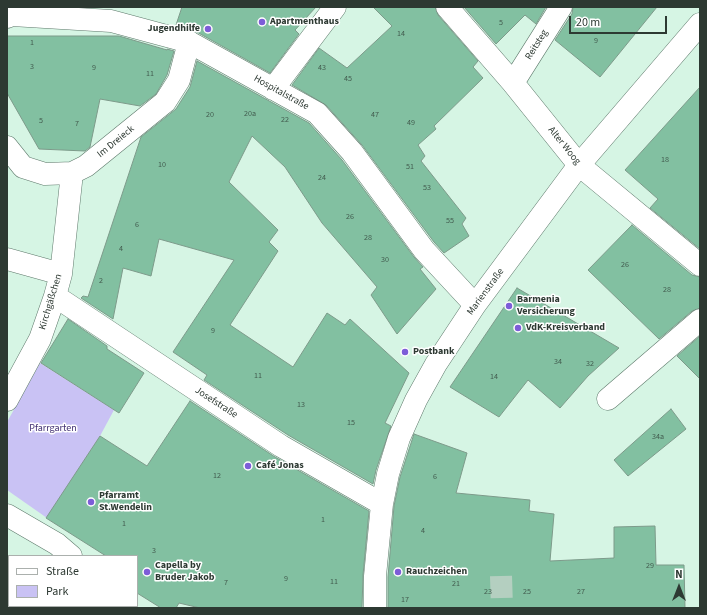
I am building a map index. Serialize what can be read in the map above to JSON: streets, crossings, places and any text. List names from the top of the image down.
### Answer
{
  "streets": {
    "street": [
      "Reitsteg",
      "Hospitalstraße",
      "Im Dreieck",
      "Alter Woog",
      "Marienstraße",
      "Kirchgäßchen",
      "Josefstraße"
    ]
  },
  "crossings": [
    ["Reitsteg", "Alter Woog"],
    ["Hospitalstraße", "Im Dreieck"],
    ["Hospitalstraße", "Marienstraße"],
    ["Im Dreieck", "Kirchgäßchen"],
    ["Alter Woog", "Marienstraße"],
    ["Marienstraße", "Josefstraße"],
    ["Kirchgäßchen", "Josefstraße"]
  ],
  "parks": ["Pfarrgarten"],
  "places": [
    "Apartmenthaus",
    "Jugendhilfe",
    "Barmenia Versicherung",
    "VdK-Kreisverband",
    "Postbank",
    "Café Jonas",
    "Pfarramt St.Wendelin",
    "Capella by Bruder Jakob",
    "Rauchzeichen"
  ],
  "house_numbers": [
    "5",
    "14",
    "9",
    "1",
    "3",
    "9",
    "43",
    "11",
    "45",
    "20a",
    "20",
    "47",
    "22",
    "5",
    "49",
    "7",
    "18",
    "10",
    "51",
    "24",
    "53",
    "26",
    "55",
    "6",
    "28",
    "4",
    "30",
    "26",
    "2",
    "28",
    "9",
    "34",
    "32",
    "11",
    "14",
    "13",
    "15",
    "34a",
    "12",
    "6",
    "1",
    "1",
    "4",
    "3",
    "29",
    "9",
    "11",
    "7",
    "21",
    "23",
    "25",
    "27",
    "17"
  ],
  "legend": ["Straße", "Park"],
  "scale_bar": "20 m",
  "north": "top"
}
